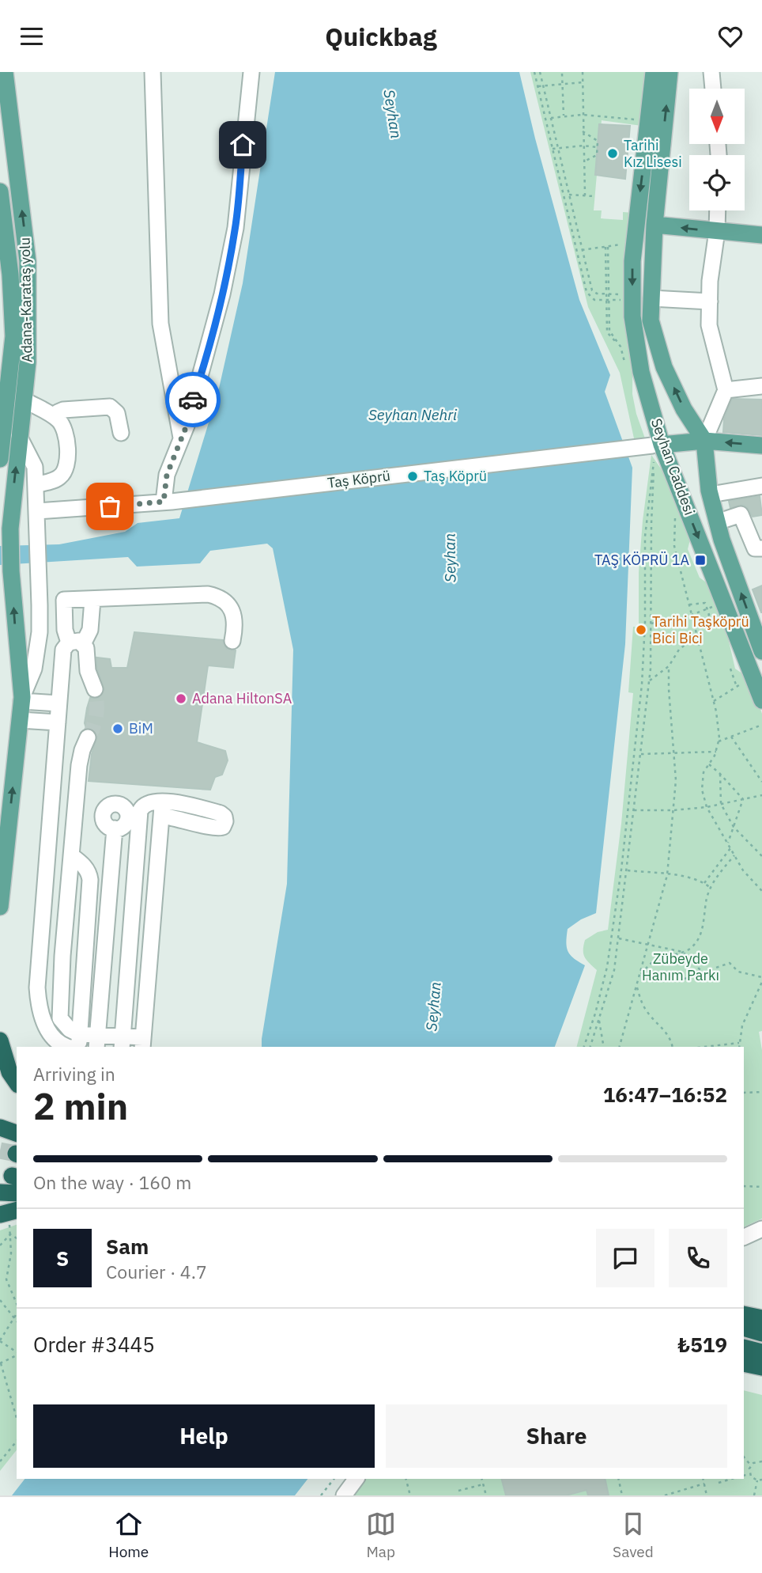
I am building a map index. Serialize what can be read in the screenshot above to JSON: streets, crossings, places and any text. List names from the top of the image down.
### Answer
{
  "streets": {
    "main road": ["Adana-Karataş yolu", "Seyhan Caddesi"],
    "street": ["Taș Köprü"]
  },
  "crossings": [
    ["Seyhan Caddesi", "Taș Köprü"]
  ],
  "one_way": ["Adana-Karataş yolu"],
  "water": ["Seyhan", "Seyhan Nehri"],
  "parks": ["Zübeyde Hanım Parkı"],
  "places": {
    "other": [
      "Tarihi Kız Lisesi",
      "Taş Köprü",
      "Tarihi Taşköprü Bici Bici",
      "Adana HiltonSA",
      "BiM"
    ],
    "transit": ["TAŞ KÖPRÜ 1A"]
  },
  "north": "bottom",
  "page": {
    "header": "Quickbag",
    "heading": ["2 min", "Arriving in", "16:47–16:52"],
    "panel": [
      "Sam",
      "Courier · 4.7",
      "Order #3445",
      "₺519"
    ],
    "bar": "On the way · 160 m",
    "round": "S",
    "buttons": ["Help", "Share"],
    "tabs": ["Home", "Map", "Saved"]
  }
}
